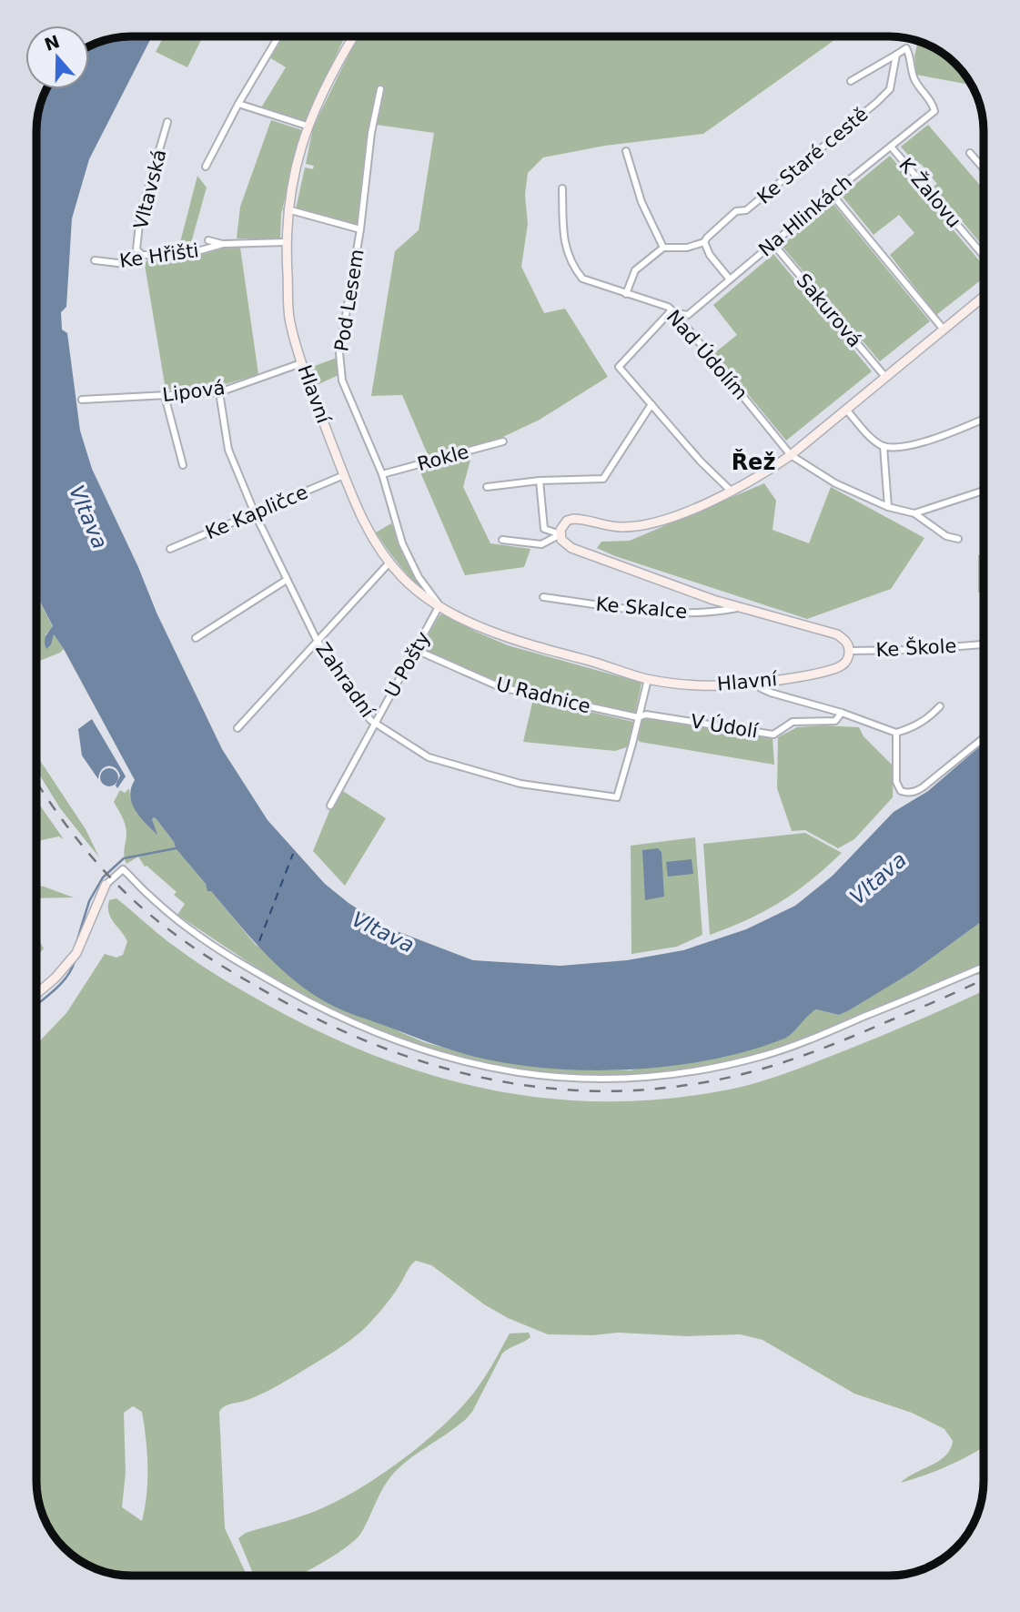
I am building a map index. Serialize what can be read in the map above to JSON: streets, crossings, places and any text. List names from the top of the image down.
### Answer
{
  "streets": {
    "street": [
      "Ke Staré cestě",
      "Vltavská",
      "K Žalovu",
      "Na Hlinkách",
      "Ke Hřišti",
      "Pod Lesem",
      "Sakurová",
      "Nad Údolím",
      "Lipová",
      "Hlavní",
      "Rokle",
      "Ke Kapličce",
      "Ke Skalce",
      "Ke Škole",
      "U Pošty",
      "Zahradní",
      "U Radnice",
      "V Údolí"
    ]
  },
  "crossings": [
    ["Ke Staré cestě", "Na Hlinkách"],
    ["Vltavská", "Ke Hřišti"],
    ["K Žalovu", "Na Hlinkách"],
    ["Na Hlinkách", "Sakurová"],
    ["Na Hlinkách", "Nad Údolím"],
    ["Ke Hřišti", "Hlavní"],
    ["Pod Lesem", "Hlavní"],
    ["Pod Lesem", "Rokle"],
    ["Pod Lesem", "U Pošty"],
    ["Lipová", "Hlavní"],
    ["Lipová", "Zahradní"],
    ["Hlavní", "Ke Kapličce"],
    ["Hlavní", "Ke Škole"],
    ["Hlavní", "U Pošty"],
    ["Hlavní", "Zahradní"],
    ["Ke Kapličce", "Zahradní"],
    ["U Pošty", "Zahradní"],
    ["U Pošty", "U Radnice"],
    ["Zahradní", "U Radnice"],
    ["Zahradní", "V Údolí"],
    ["U Radnice", "V Údolí"]
  ],
  "districts": ["Řež"],
  "water": ["Vltava"],
  "north": "top"
}
